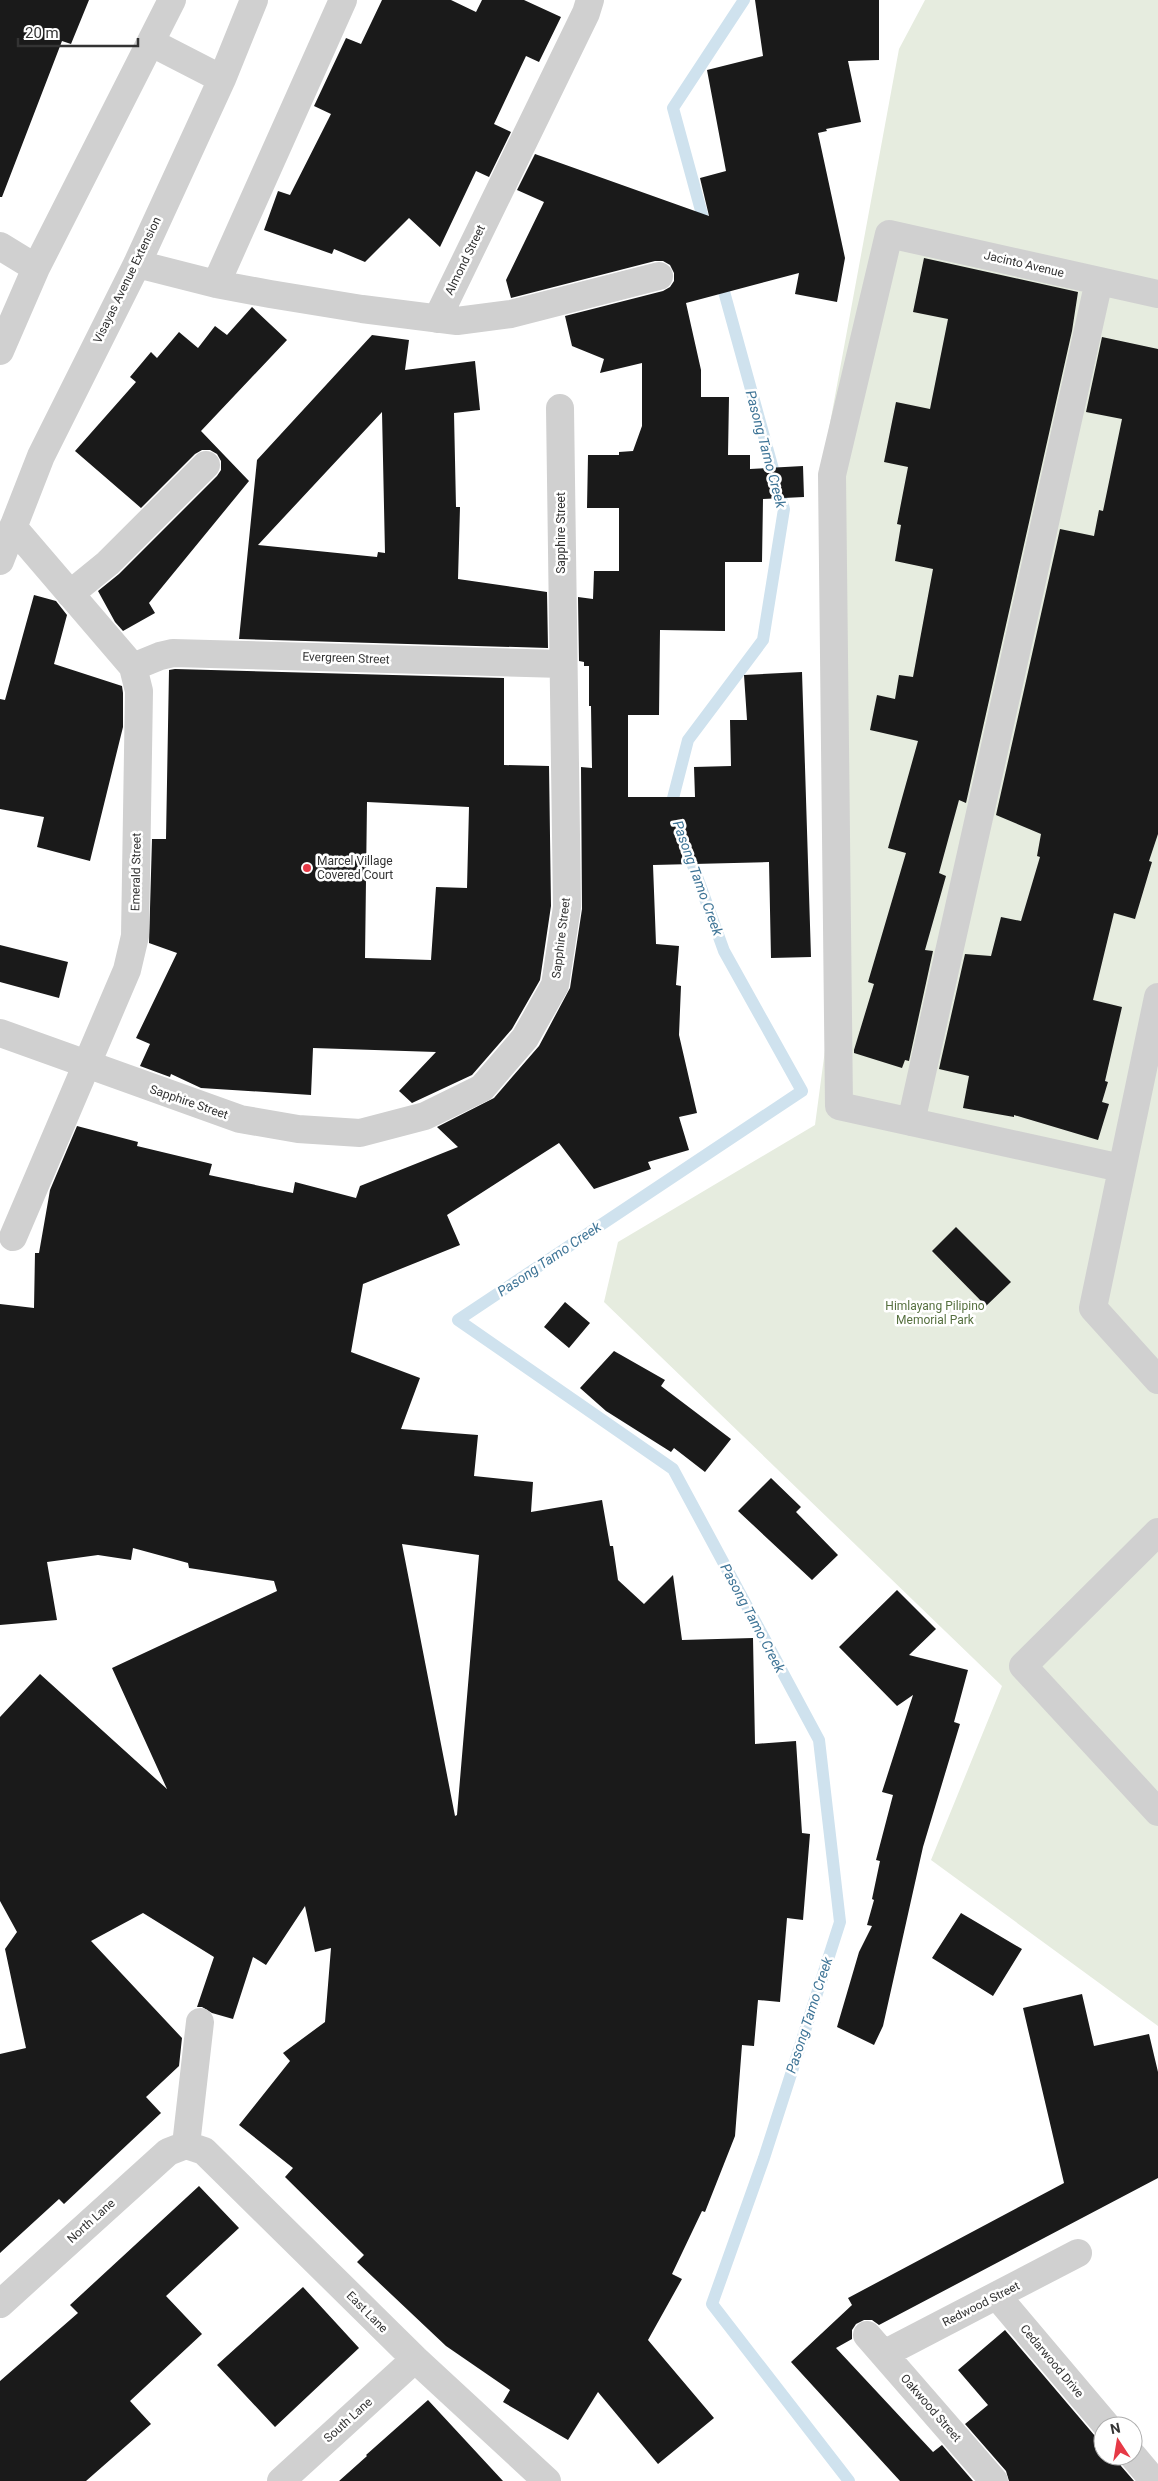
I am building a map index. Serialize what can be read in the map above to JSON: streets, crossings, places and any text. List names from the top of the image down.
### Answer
{
  "streets": {
    "street": [
      "Almond Street",
      "Jacinto Avenue",
      "Visayas Avenue Extension",
      "Sapphire Street",
      "Evergreen Street",
      "Emerald Street",
      "North Lane",
      "Redwood Street",
      "East Lane",
      "Cedarwood Drive",
      "Oakwood Street",
      "South Lane"
    ]
  },
  "crossings": [
    ["Visayas Avenue Extension", "Emerald Street"],
    ["Sapphire Street", "Evergreen Street"],
    ["Sapphire Street", "Emerald Street"],
    ["Evergreen Street", "Emerald Street"],
    ["North Lane", "East Lane"],
    ["Redwood Street", "Cedarwood Drive"],
    ["Redwood Street", "Oakwood Street"],
    ["East Lane", "South Lane"]
  ],
  "water": ["Pasong Tamo Creek"],
  "parks": ["Himlayang Pilipino Memorial Park"],
  "places": ["Marcel Village Covered Court"],
  "scale_bar": "20 m",
  "north": "top"
}
